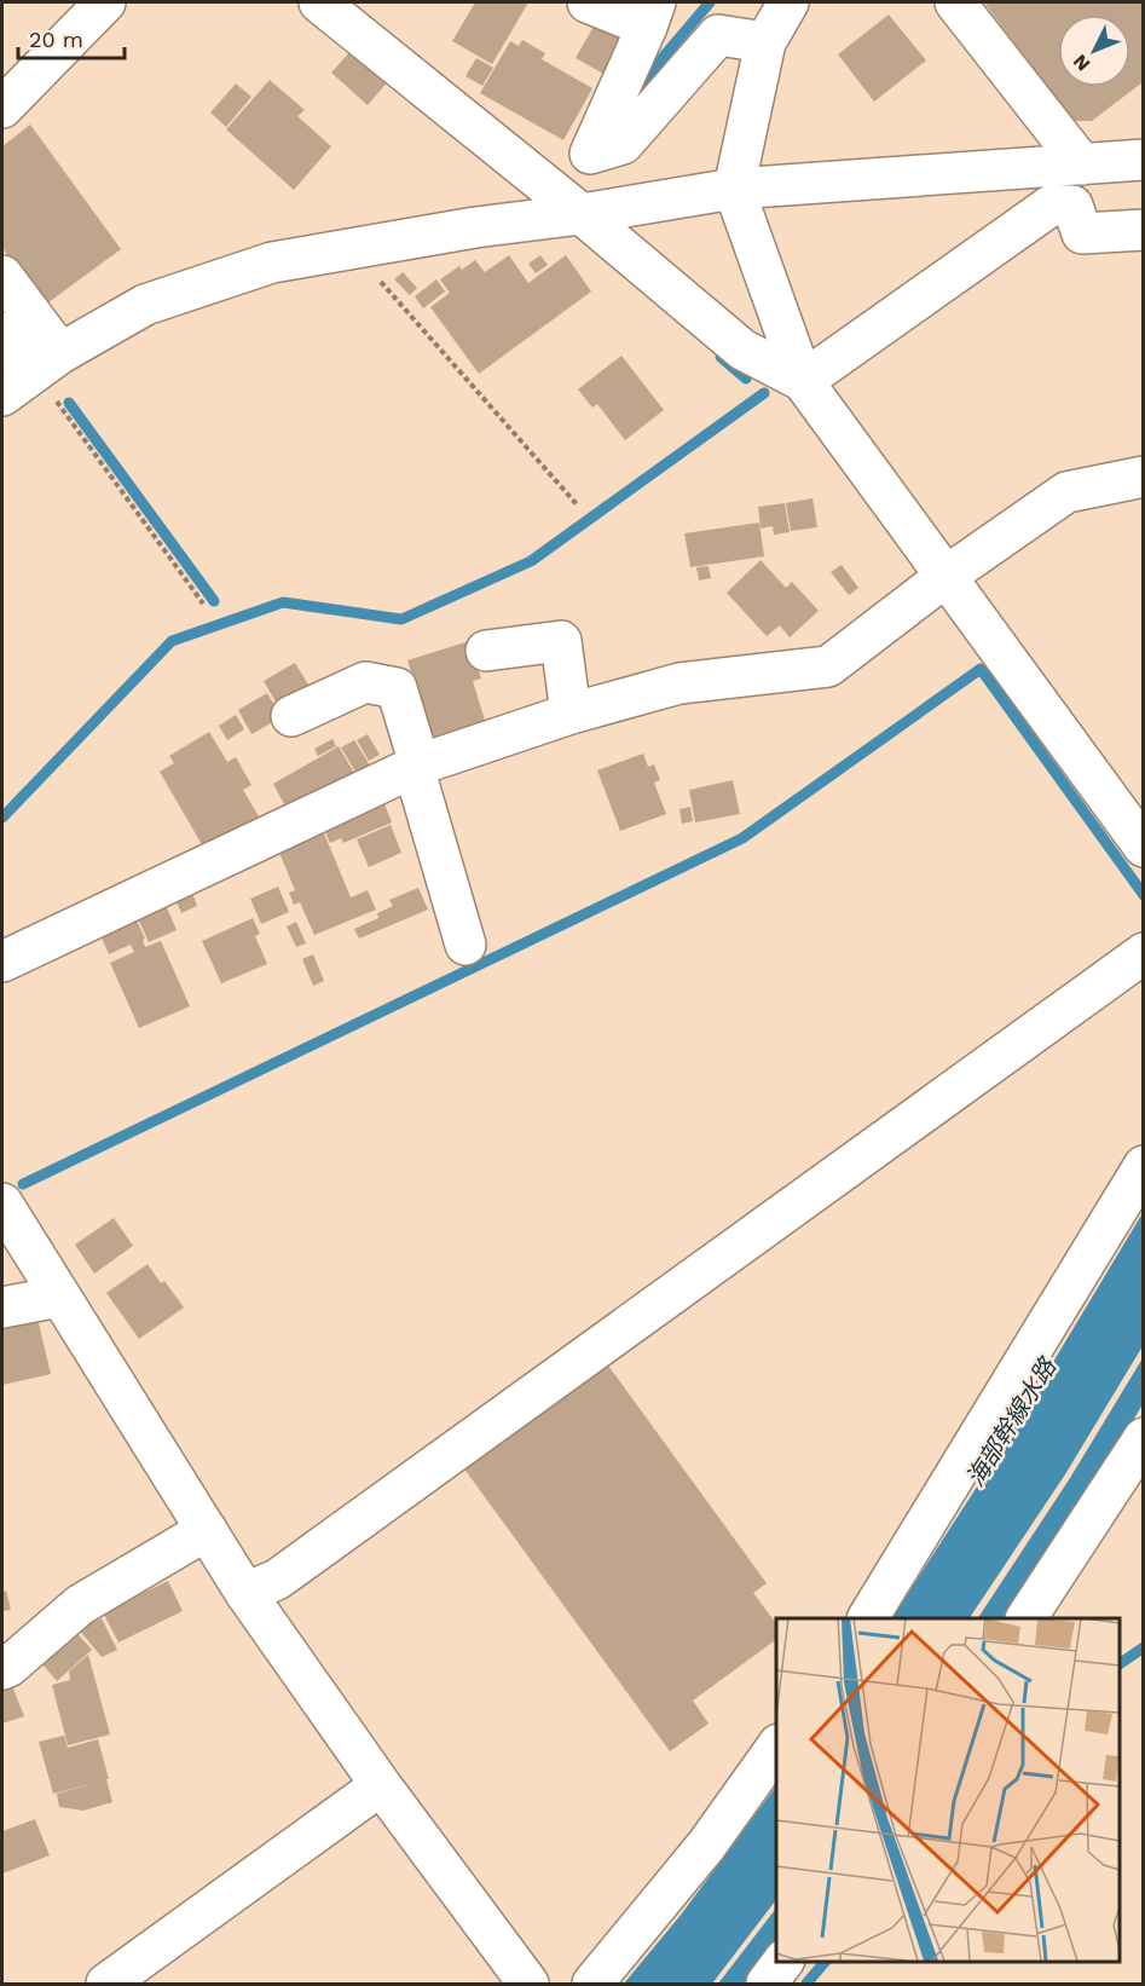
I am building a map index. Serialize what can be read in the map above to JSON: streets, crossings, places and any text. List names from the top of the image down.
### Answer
{
  "water": ["海部幹線水路"],
  "scale_bar": "20 m",
  "north": "bottom left"
}
